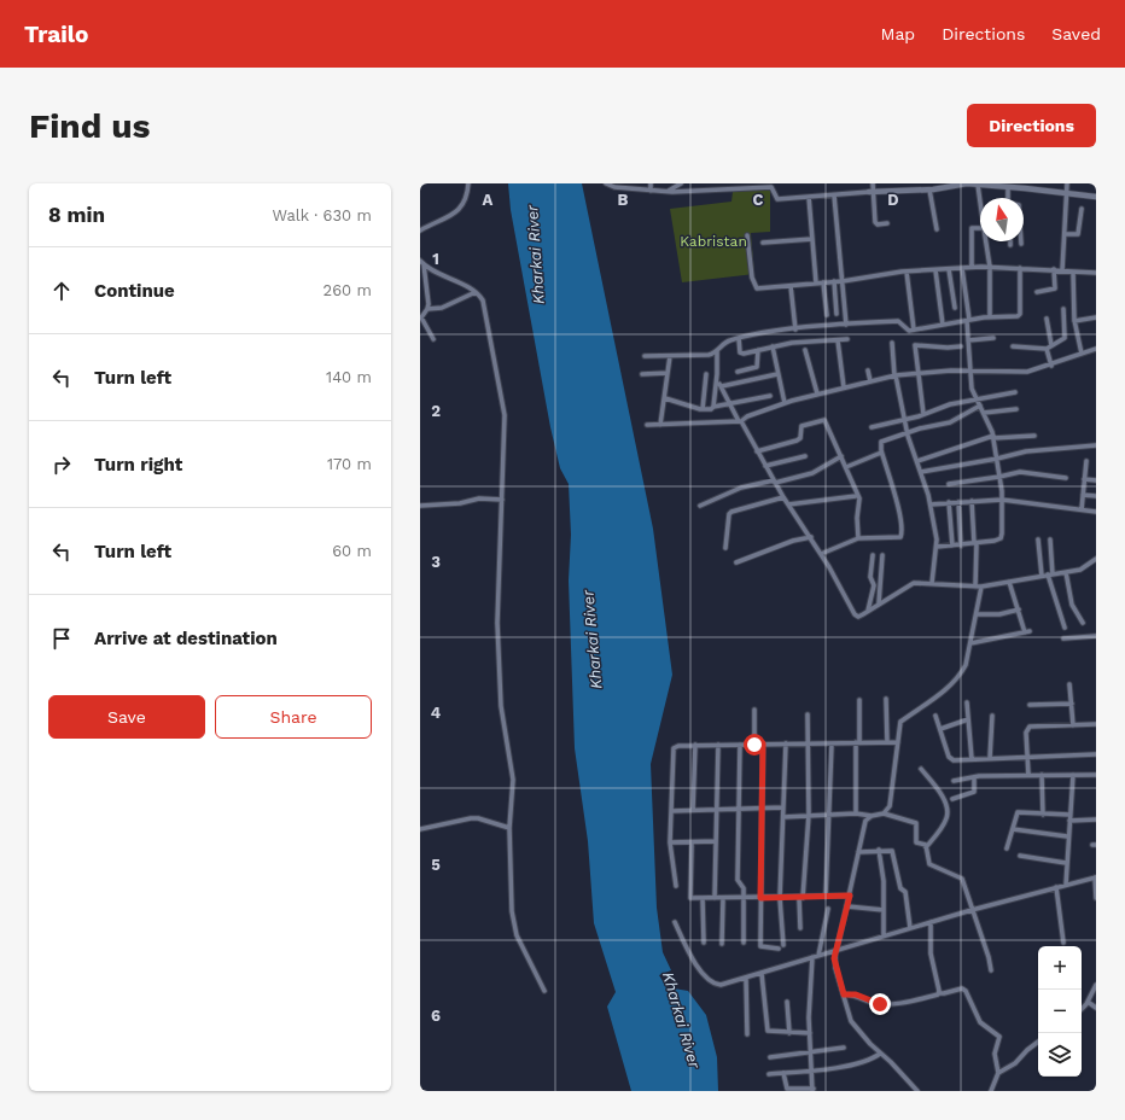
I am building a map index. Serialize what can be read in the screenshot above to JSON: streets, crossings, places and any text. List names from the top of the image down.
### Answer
{
  "water": ["Kharkai River"],
  "parks": ["Kabristan"],
  "north": "top",
  "page": {
    "header": "Trailo",
    "nav": ["Map", "Directions", "Saved"],
    "buttons": [
      "Directions",
      ["Save", "Share"]
    ],
    "title": "Find us",
    "heading": ["8 min", "Walk · 630 m"],
    "list": [
      ["Continue", "260 m"],
      ["Turn left", "140 m"],
      ["Turn right", "170 m"],
      ["Turn left", "60 m"],
      "Arrive at destination"
    ],
    "map_buttons": ["+", "−"]
  },
  "grid": {
    "columns": [
      "A",
      "B",
      "C",
      "D"
    ],
    "rows": [
      "1",
      "2",
      "3",
      "4",
      "5",
      "6"
    ]
  }
}
